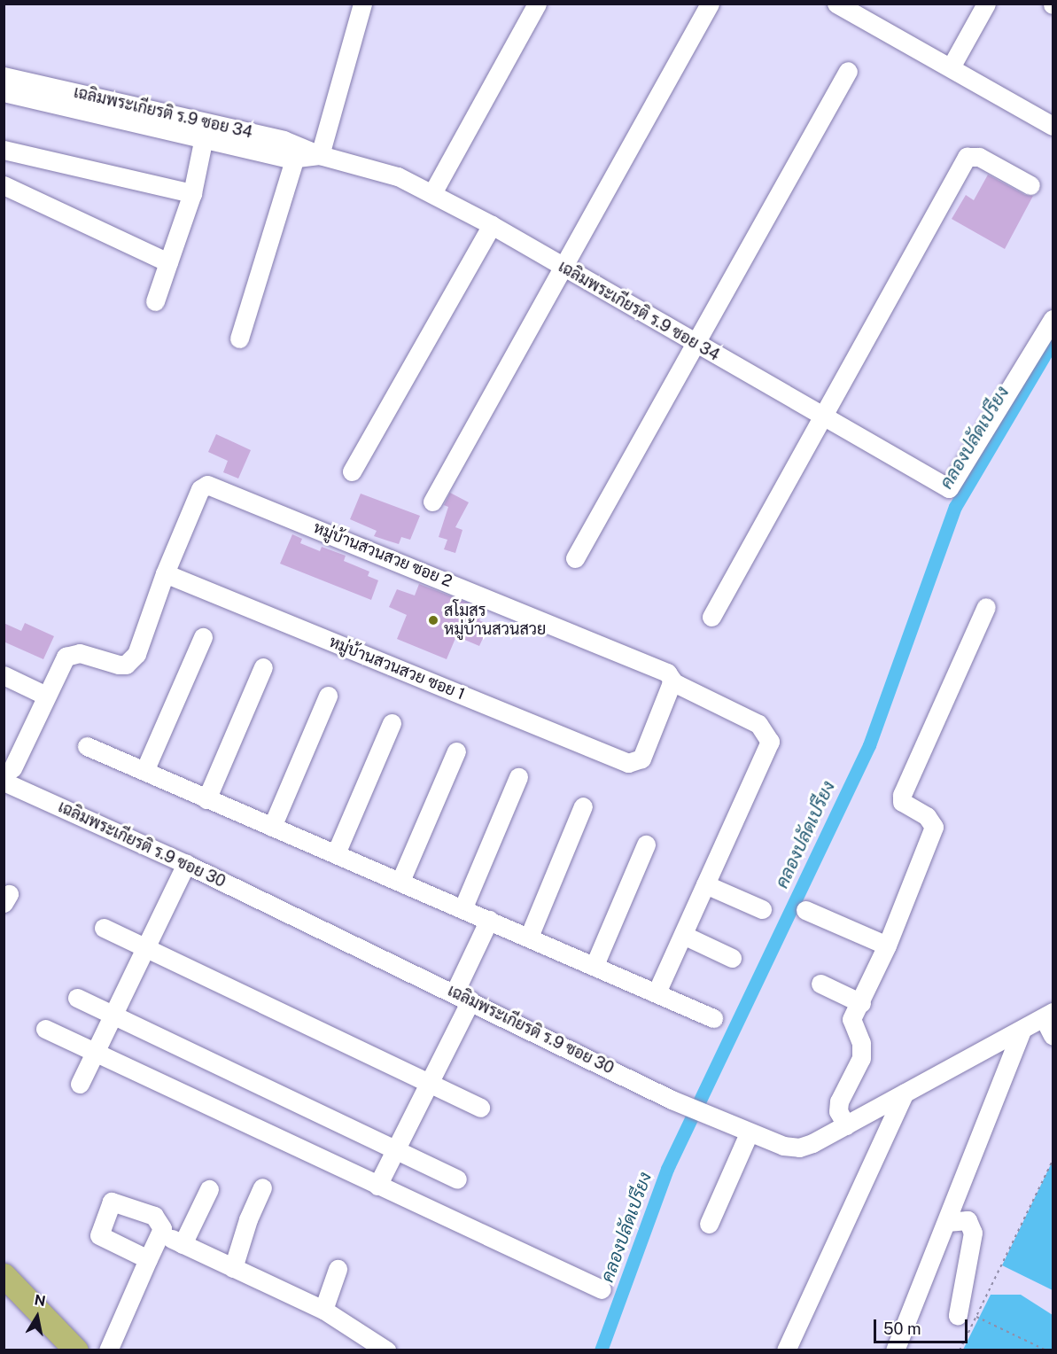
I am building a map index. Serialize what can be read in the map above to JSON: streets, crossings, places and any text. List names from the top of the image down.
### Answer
{
  "streets": {
    "street": [
      "เฉลิมพระเกียรติ ร.9 ซอย 34",
      "หมู่บ้านสวนสวย ซอย 2",
      "หมู่บ้านสวนสวย ซอย 1",
      "เฉลิมพระเกียรติ ร.9 ซอย 30"
    ]
  },
  "crossings": [
    ["หมู่บ้านสวนสวย ซอย 2", "หมู่บ้านสวนสวย ซอย 1"]
  ],
  "water": ["คลองปลัดเปรียง"],
  "places": ["สโมสร หมู่บ้านสวนสวย"],
  "scale_bar": "50 m",
  "north": "top"
}
